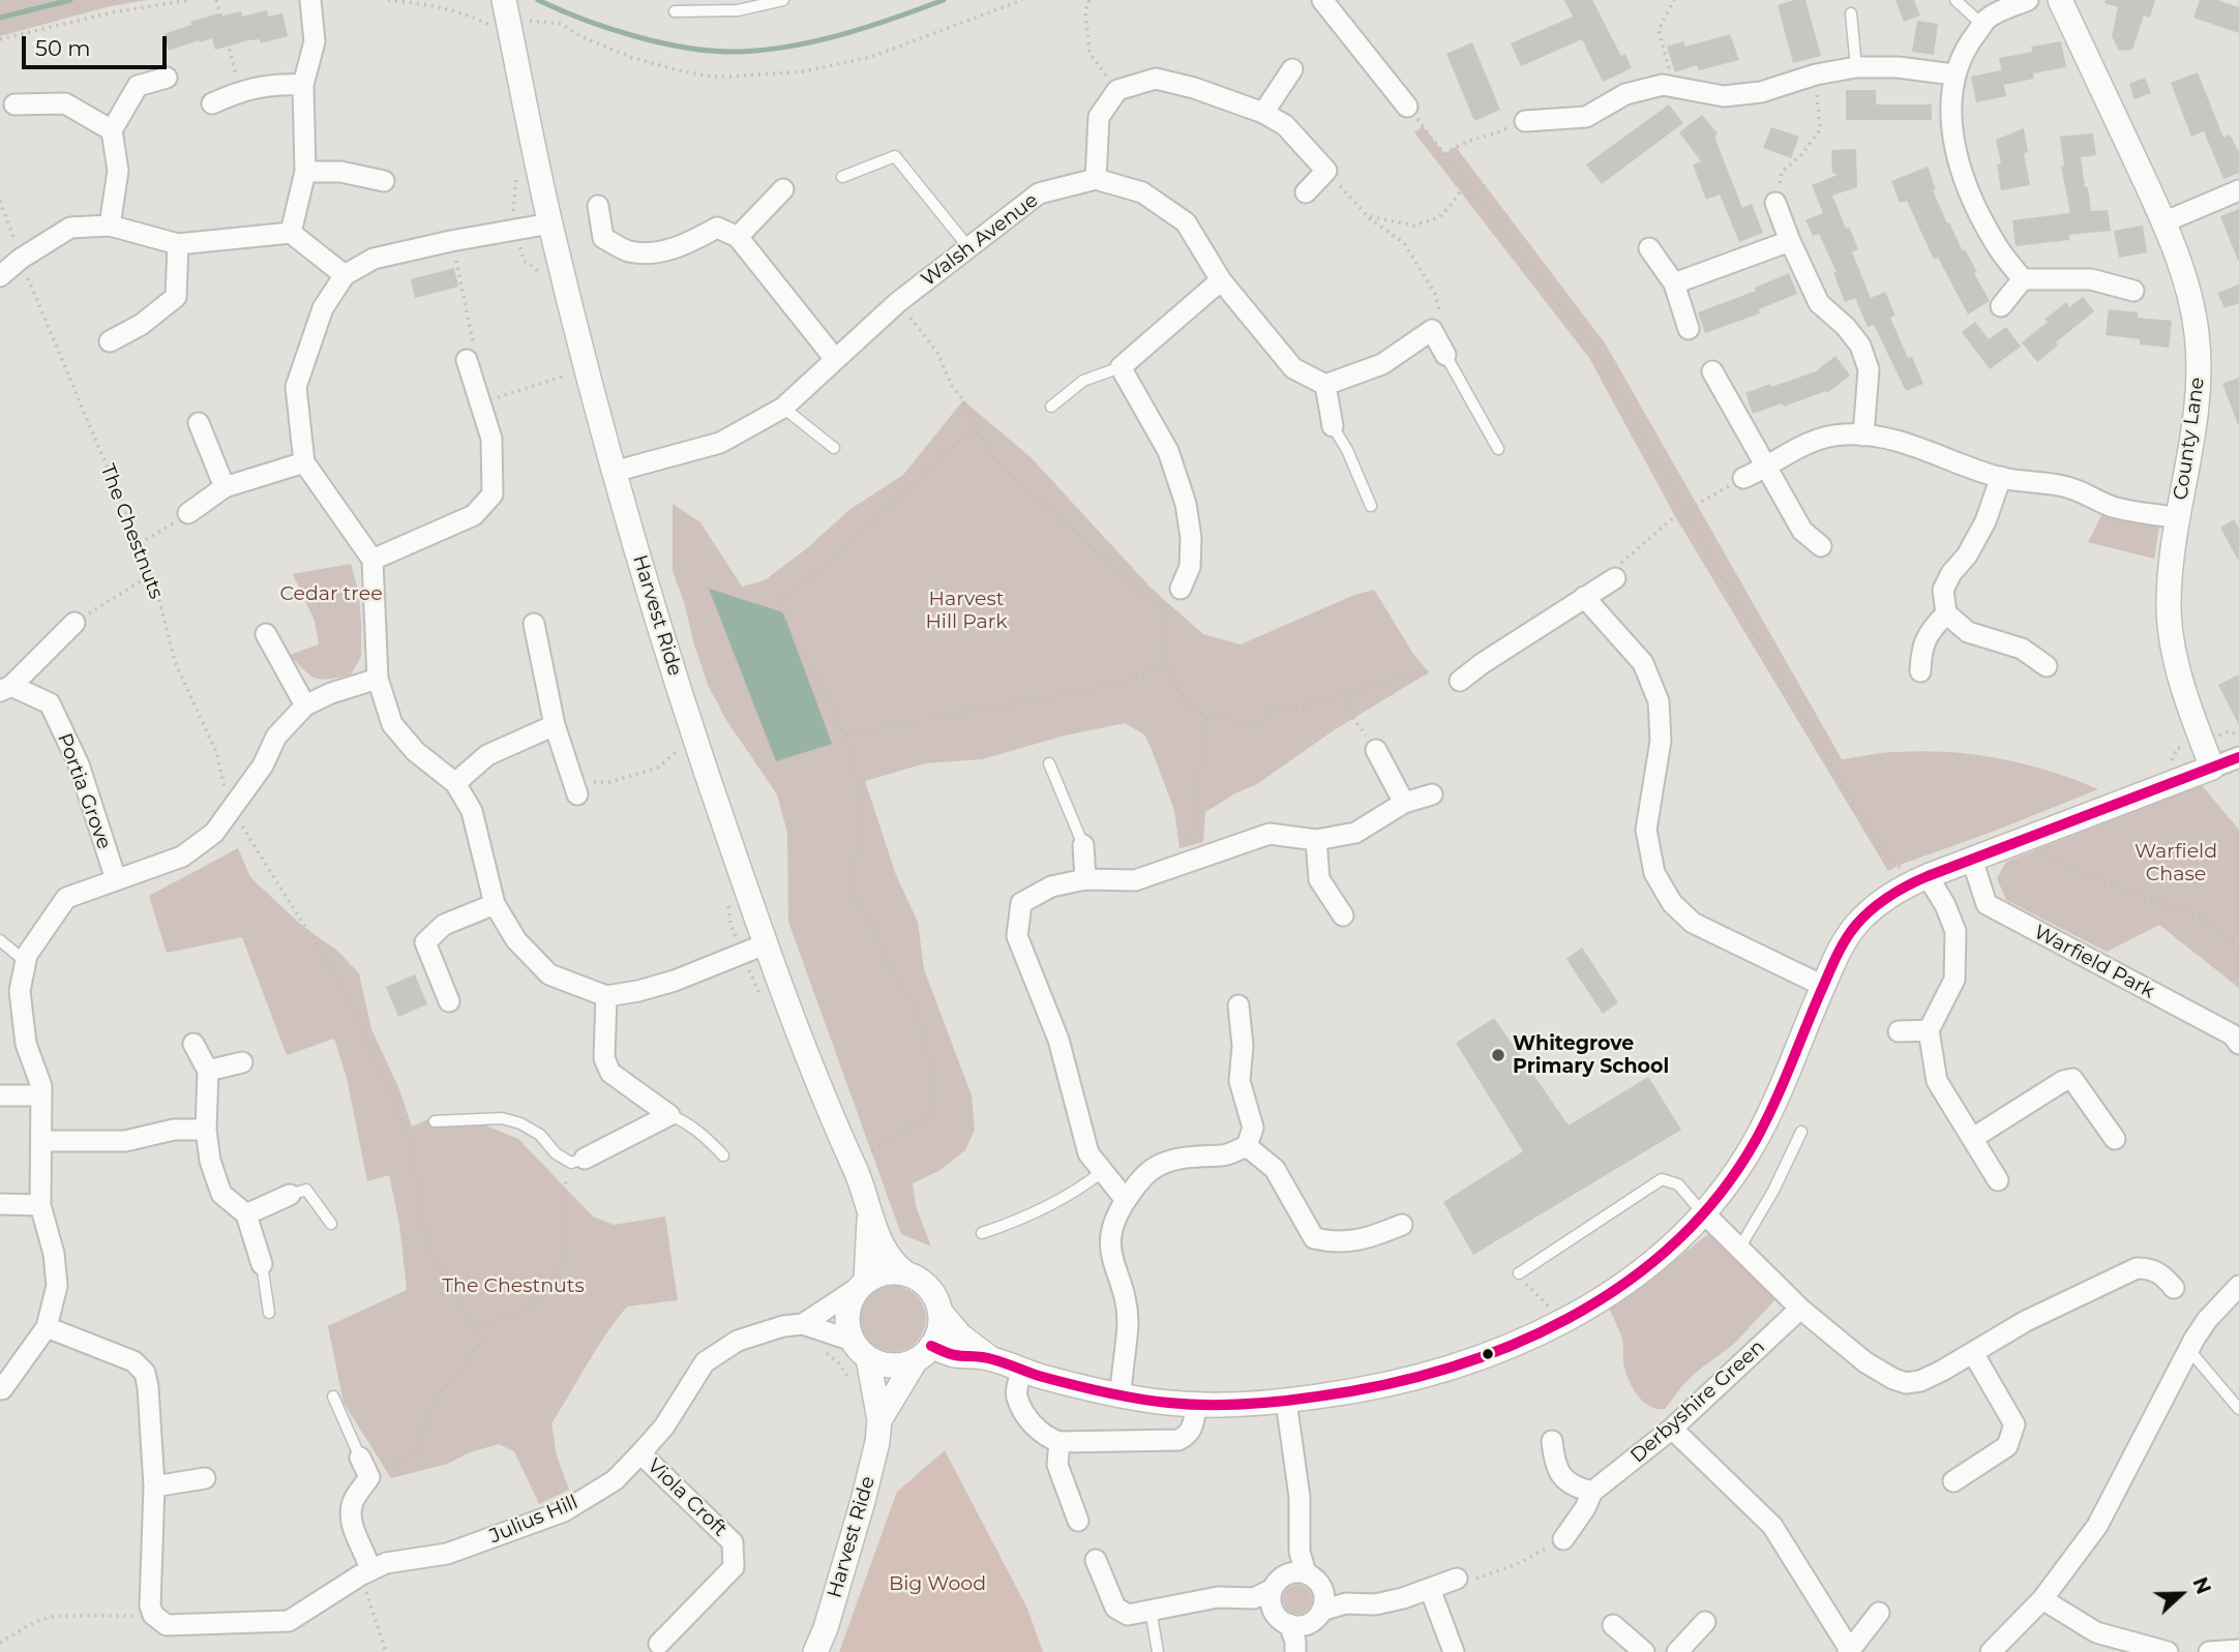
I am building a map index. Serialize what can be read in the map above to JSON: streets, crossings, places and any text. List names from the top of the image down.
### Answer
{
  "streets": {
    "street": [
      "Walsh Avenue",
      "County Lane",
      "Harvest Ride",
      "Portia Grove",
      "Warfield Park",
      "Derbyshire Green",
      "Viola Croft",
      "Julius Hill"
    ],
    "path": ["The Chestnuts"]
  },
  "crossings": [
    ["Walsh Avenue", "Harvest Ride"],
    ["Harvest Ride", "Julius Hill"],
    ["Viola Croft", "Julius Hill"]
  ],
  "parks": [
    "Cedar tree",
    "Harvest Hill Park",
    "Warfield Chase",
    "The Chestnuts",
    "Big Wood"
  ],
  "places": ["Whitegrove Primary School"],
  "scale_bar": "50 m",
  "north": "right"
}
